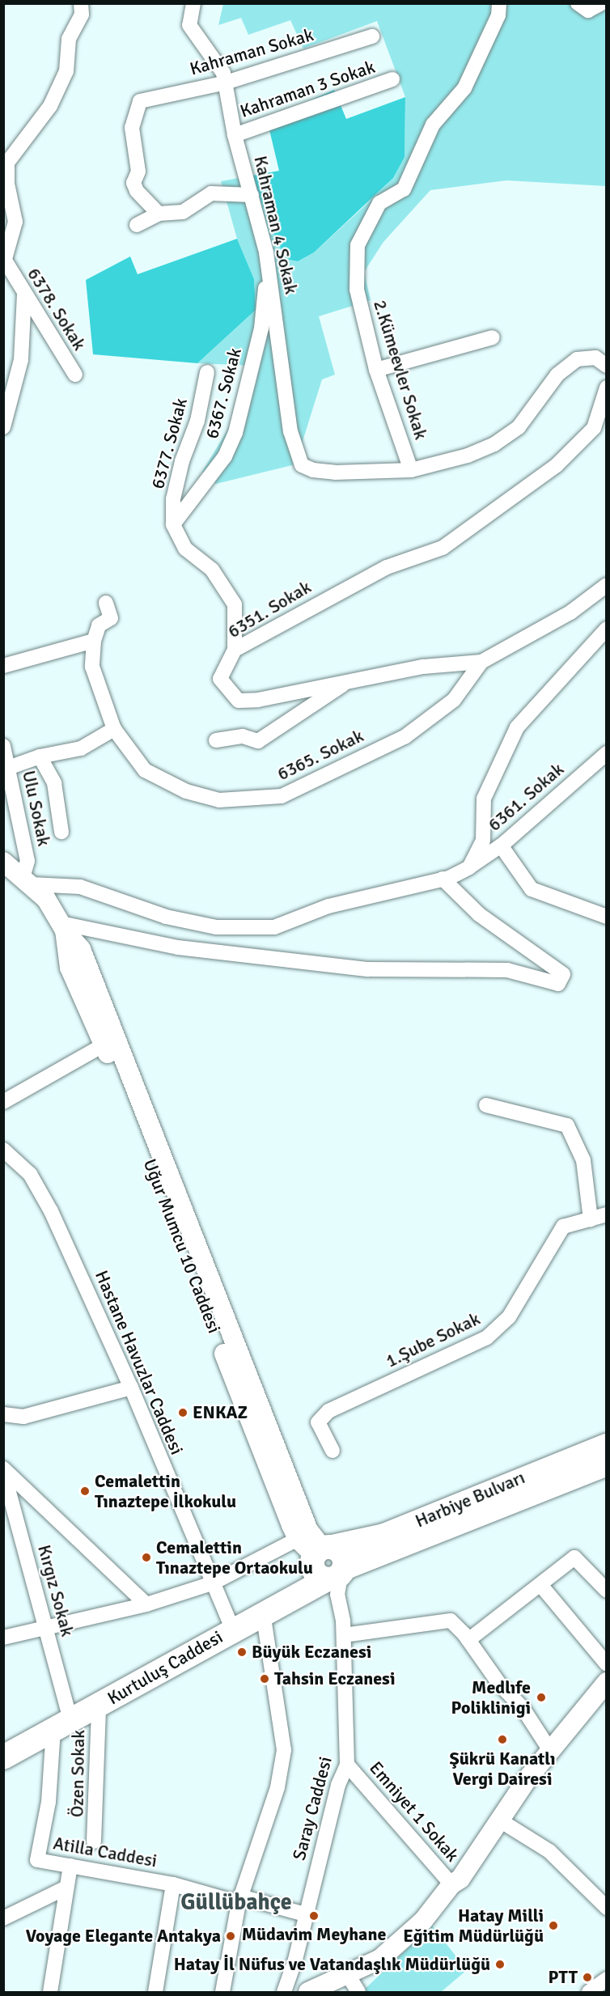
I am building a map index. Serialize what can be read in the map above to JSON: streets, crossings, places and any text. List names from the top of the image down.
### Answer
{
  "streets": {
    "main road": ["Uğur Mumcu 10 Caddesi", "Harbiye Bulvarı", "Kurtuluş Caddesi"],
    "street": [
      "Kahraman Sokak",
      "Kahraman 3 Sokak",
      "Kahraman 4 Sokak",
      "6378. Sokak",
      "2.Kümeevler Sokak",
      "6367. Sokak",
      "6377. Sokak",
      "6351. Sokak",
      "6365. Sokak",
      "6361. Sokak",
      "Ulu Sokak",
      "1.Şube Sokak",
      "Hastane Havuzlar Caddesi",
      "Kırgız Sokak",
      "Özen Sokak",
      "Saray Caddesi",
      "Emniyet 1 Sokak",
      "Atilla Caddesi"
    ]
  },
  "crossings": [
    ["Kahraman Sokak", "Kahraman 4 Sokak"],
    ["Kahraman 3 Sokak", "Kahraman 4 Sokak"],
    ["Kahraman 4 Sokak", "2.Kümeevler Sokak"],
    ["Kahraman 4 Sokak", "6367. Sokak"],
    ["6367. Sokak", "6377. Sokak"],
    ["6351. Sokak", "6365. Sokak"],
    ["Ulu Sokak", "Uğur Mumcu 10 Caddesi"],
    ["Uğur Mumcu 10 Caddesi", "Harbiye Bulvarı"],
    ["Uğur Mumcu 10 Caddesi", "Kurtuluş Caddesi"],
    ["Uğur Mumcu 10 Caddesi", "Saray Caddesi"],
    ["Hastane Havuzlar Caddesi", "Kurtuluş Caddesi"],
    ["Harbiye Bulvarı", "Kurtuluş Caddesi"],
    ["Harbiye Bulvarı", "Saray Caddesi"],
    ["Kırgız Sokak", "Kurtuluş Caddesi"],
    ["Kırgız Sokak", "Atilla Caddesi"],
    ["Kurtuluş Caddesi", "Özen Sokak"],
    ["Kurtuluş Caddesi", "Saray Caddesi"],
    ["Kurtuluş Caddesi", "Atilla Caddesi"],
    ["Saray Caddesi", "Emniyet 1 Sokak"],
    ["Saray Caddesi", "Atilla Caddesi"]
  ],
  "districts": ["Güllübahçe"],
  "places": [
    "ENKAZ",
    "Cemalettin Tınaztepe İlkokulu",
    "Cemalettin Tınaztepe Ortaokulu",
    "Büyük Eczanesi",
    "Tahsin Eczanesi",
    "Medlıfe Poliklinigi",
    "Şükrü Kanatlı Vergi Dairesi",
    "Müdavim Meyhane",
    "Hatay Milli Eğitim Müdürlüğü",
    "Voyage Elegante Antakya",
    "Hatay İl Nüfus ve Vatandaşlık Müdürlüğü",
    "PTT"
  ]
}
